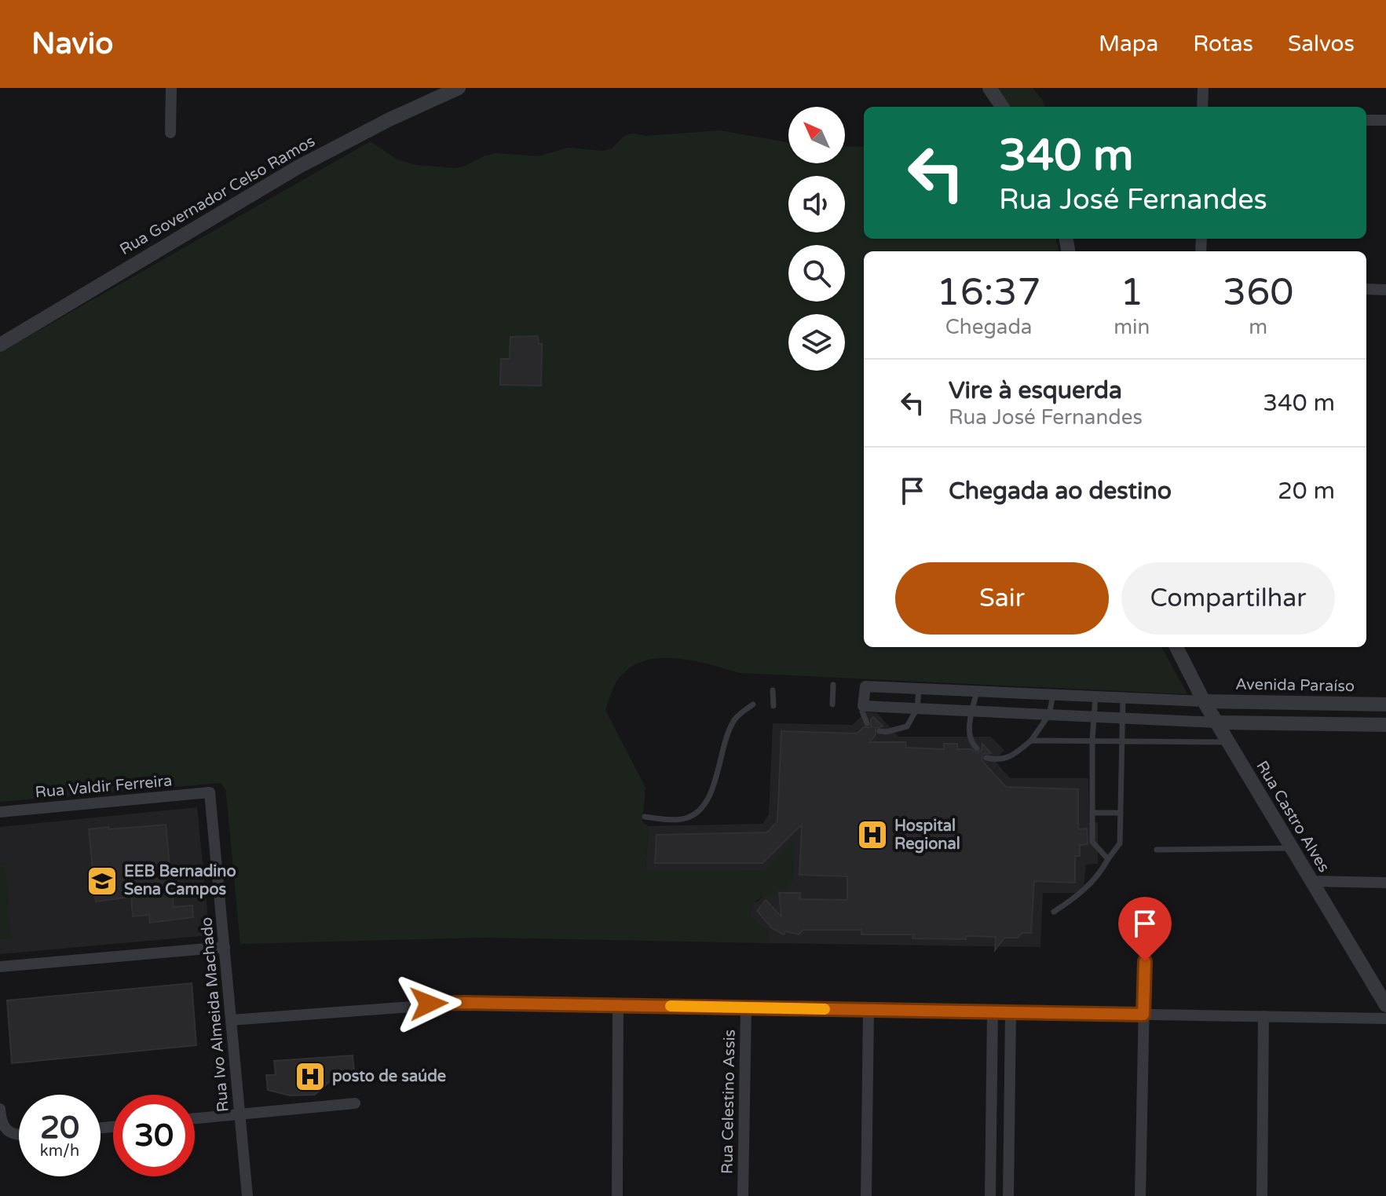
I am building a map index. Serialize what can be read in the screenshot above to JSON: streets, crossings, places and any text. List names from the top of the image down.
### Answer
{
  "streets": {
    "street": [
      "Rua Governador Celso Ramos",
      "Avenida Paraíso",
      "Rua Valdir Ferreira",
      "Rua Castro Alves",
      "Rua Ivo Almeida Machado",
      "Rua Celestino Assis"
    ]
  },
  "crossings": [
    ["Avenida Paraíso", "Rua Castro Alves"],
    ["Rua Valdir Ferreira", "Rua Ivo Almeida Machado"]
  ],
  "places": {
    "hospital": ["Hospital Regional", "posto de saúde"],
    "school or university": ["EEB Bernadino Sena Campos"]
  },
  "north": "top left",
  "page": {
    "header": "Navio",
    "nav": ["Mapa", "Rotas", "Salvos"],
    "turn": ["340 m", "Rua José Fernandes"],
    "eta": [
      "16:37",
      "Chegada",
      "1",
      "min",
      "360",
      "m"
    ],
    "list": [
      {
        "name": "Vire à esquerda",
        "note": "Rua José Fernandes",
        "value": "340 m"
      },
      {
        "name": "Chegada ao destino",
        "value": "20 m"
      }
    ],
    "buttons": ["Sair", "Compartilhar"],
    "speed": "20 km/h",
    "limit": "30"
  }
}
